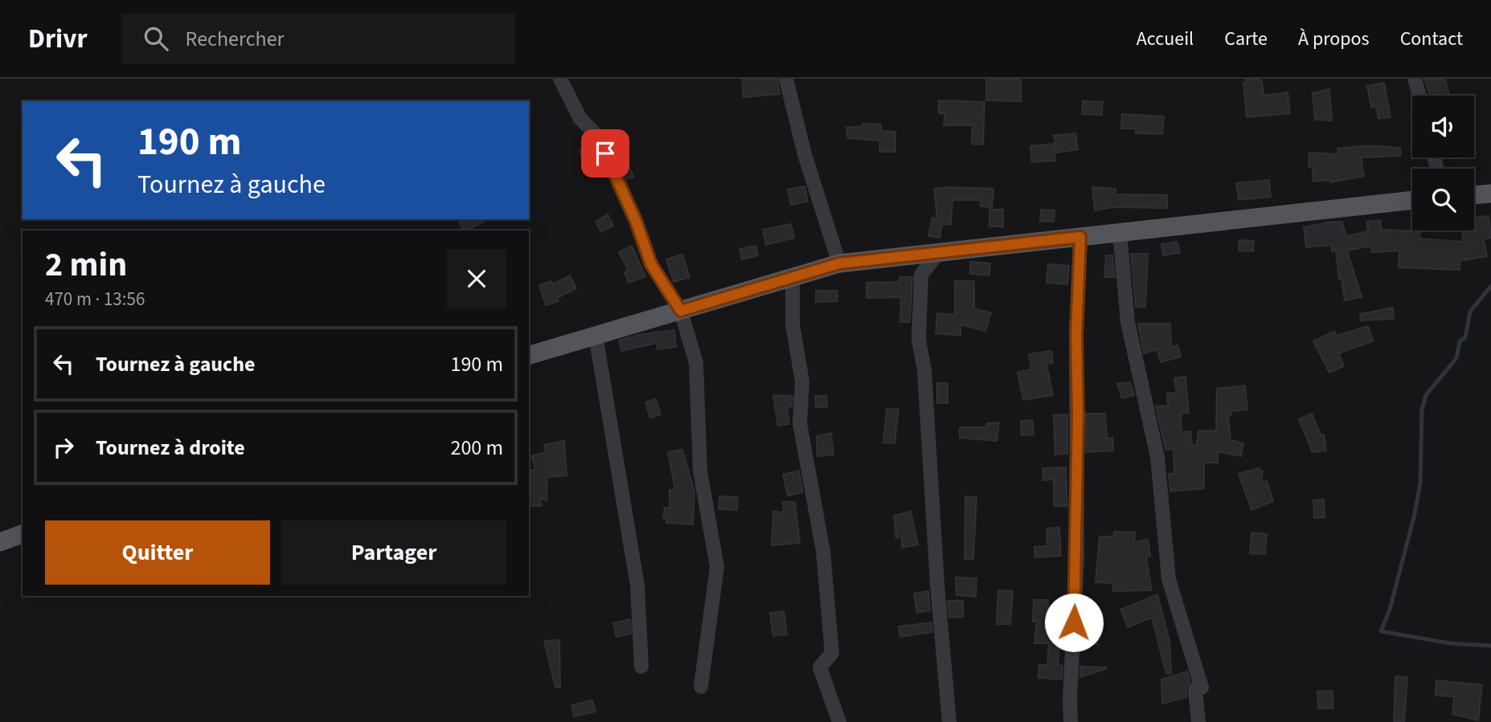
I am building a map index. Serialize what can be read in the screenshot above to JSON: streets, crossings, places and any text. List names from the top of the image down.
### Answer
{
  "page": {
    "header": "Drivr",
    "search": "Rechercher",
    "nav": [
      "Accueil",
      "Carte",
      "À propos",
      "Contact"
    ],
    "turn": ["190 m", "Tournez à gauche"],
    "heading": ["2 min", "470 m · 13:56"],
    "list": [
      {
        "name": "Tournez à gauche",
        "value": "190 m"
      },
      {
        "name": "Tournez à droite",
        "value": "200 m"
      }
    ],
    "buttons": ["Quitter", "Partager"]
  }
}
